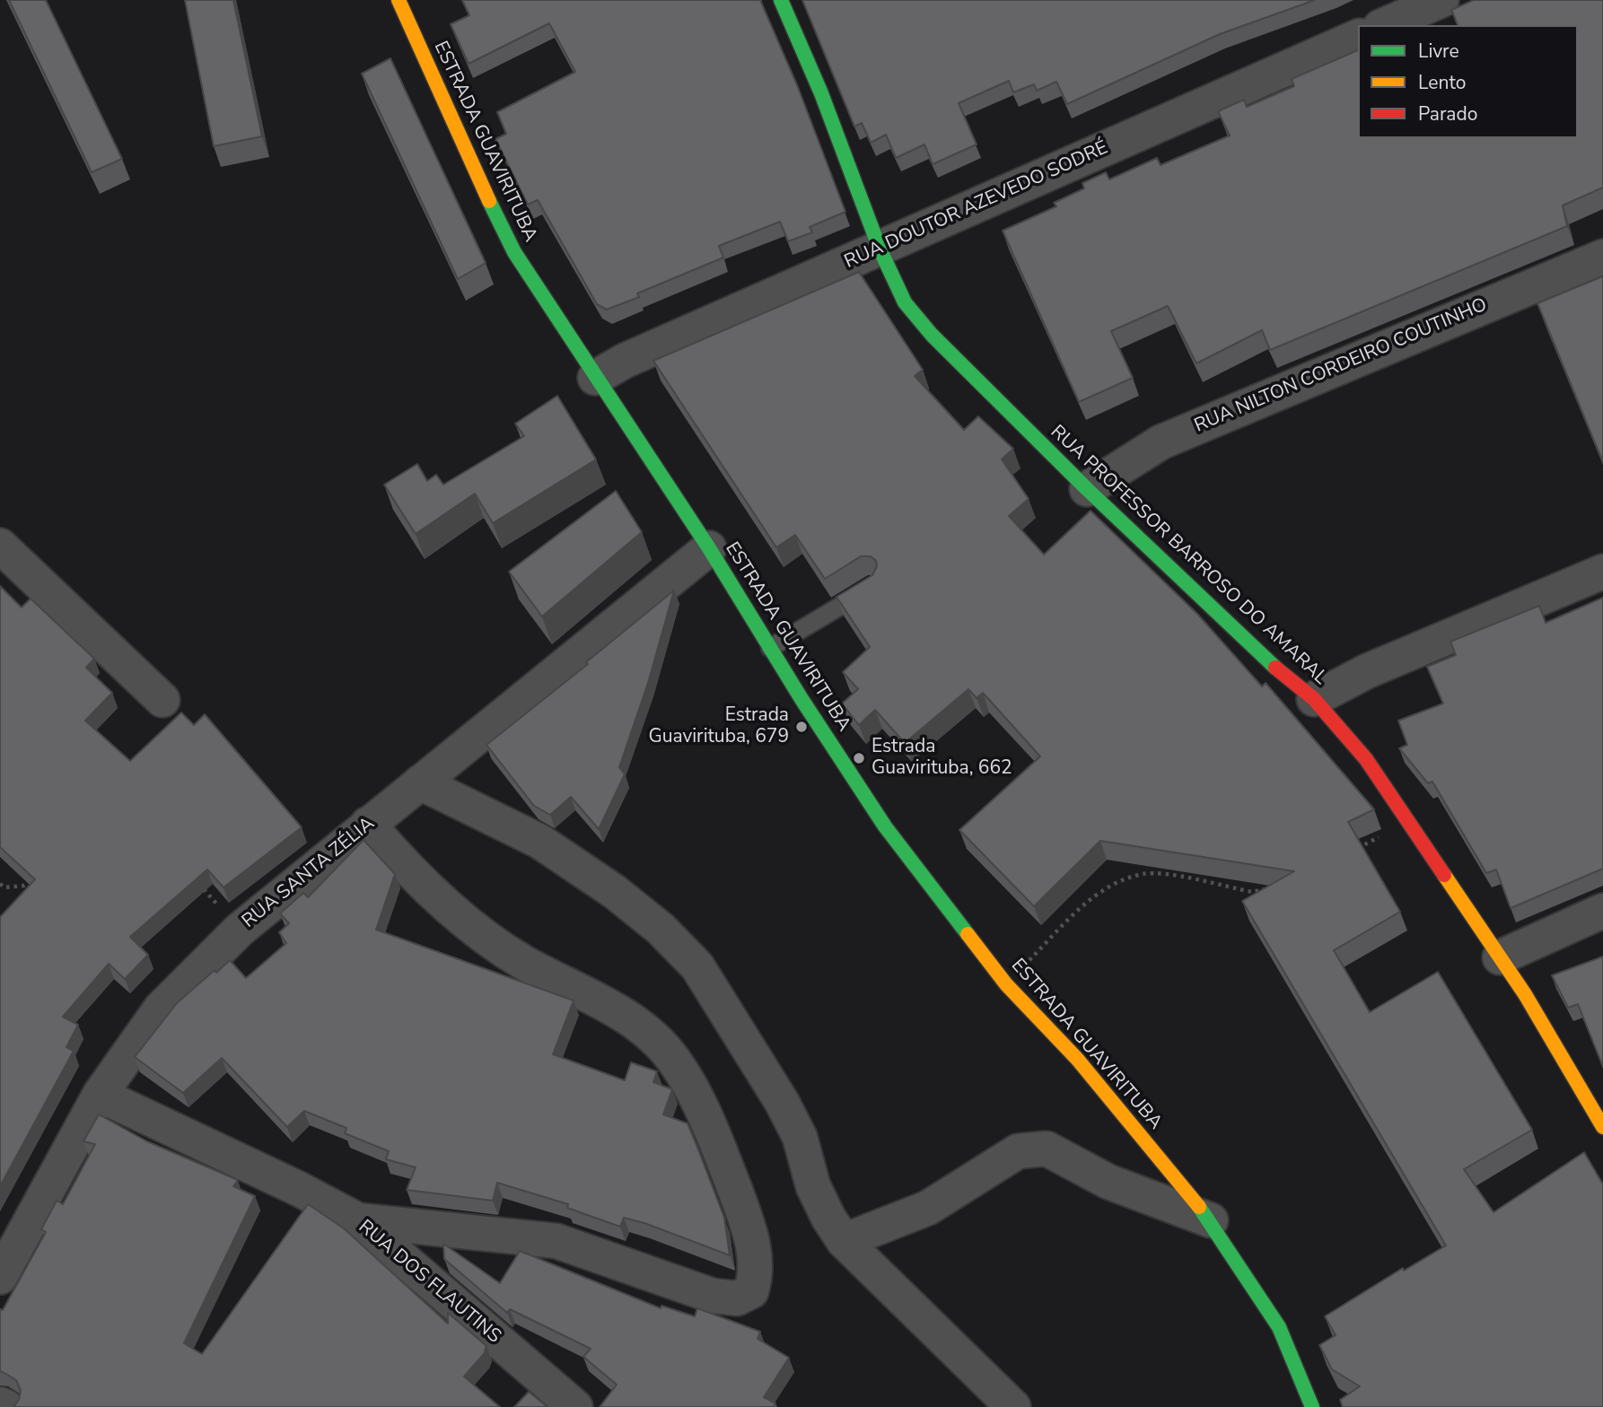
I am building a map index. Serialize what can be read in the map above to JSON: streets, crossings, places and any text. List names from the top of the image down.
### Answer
{
  "streets": {
    "street": [
      "ESTRADA GUAVIRITUBA",
      "RUA DOUTOR AZEVEDO SODRÉ",
      "RUA NILTON CORDEIRO COUTINHO",
      "RUA PROFESSOR BARROSO DO AMARAL",
      "RUA SANTA ZÉLIA",
      "RUA DOS FLAUTINS"
    ]
  },
  "crossings": [
    ["ESTRADA GUAVIRITUBA", "RUA DOUTOR AZEVEDO SODRÉ"],
    ["ESTRADA GUAVIRITUBA", "RUA SANTA ZÉLIA"],
    ["RUA DOUTOR AZEVEDO SODRÉ", "RUA PROFESSOR BARROSO DO AMARAL"],
    ["RUA NILTON CORDEIRO COUTINHO", "RUA PROFESSOR BARROSO DO AMARAL"],
    ["RUA SANTA ZÉLIA", "RUA DOS FLAUTINS"]
  ],
  "places": ["Estrada Guavirituba, 679", "Estrada Guavirituba, 662"],
  "legend": ["Livre", "Lento", "Parado"]
}
